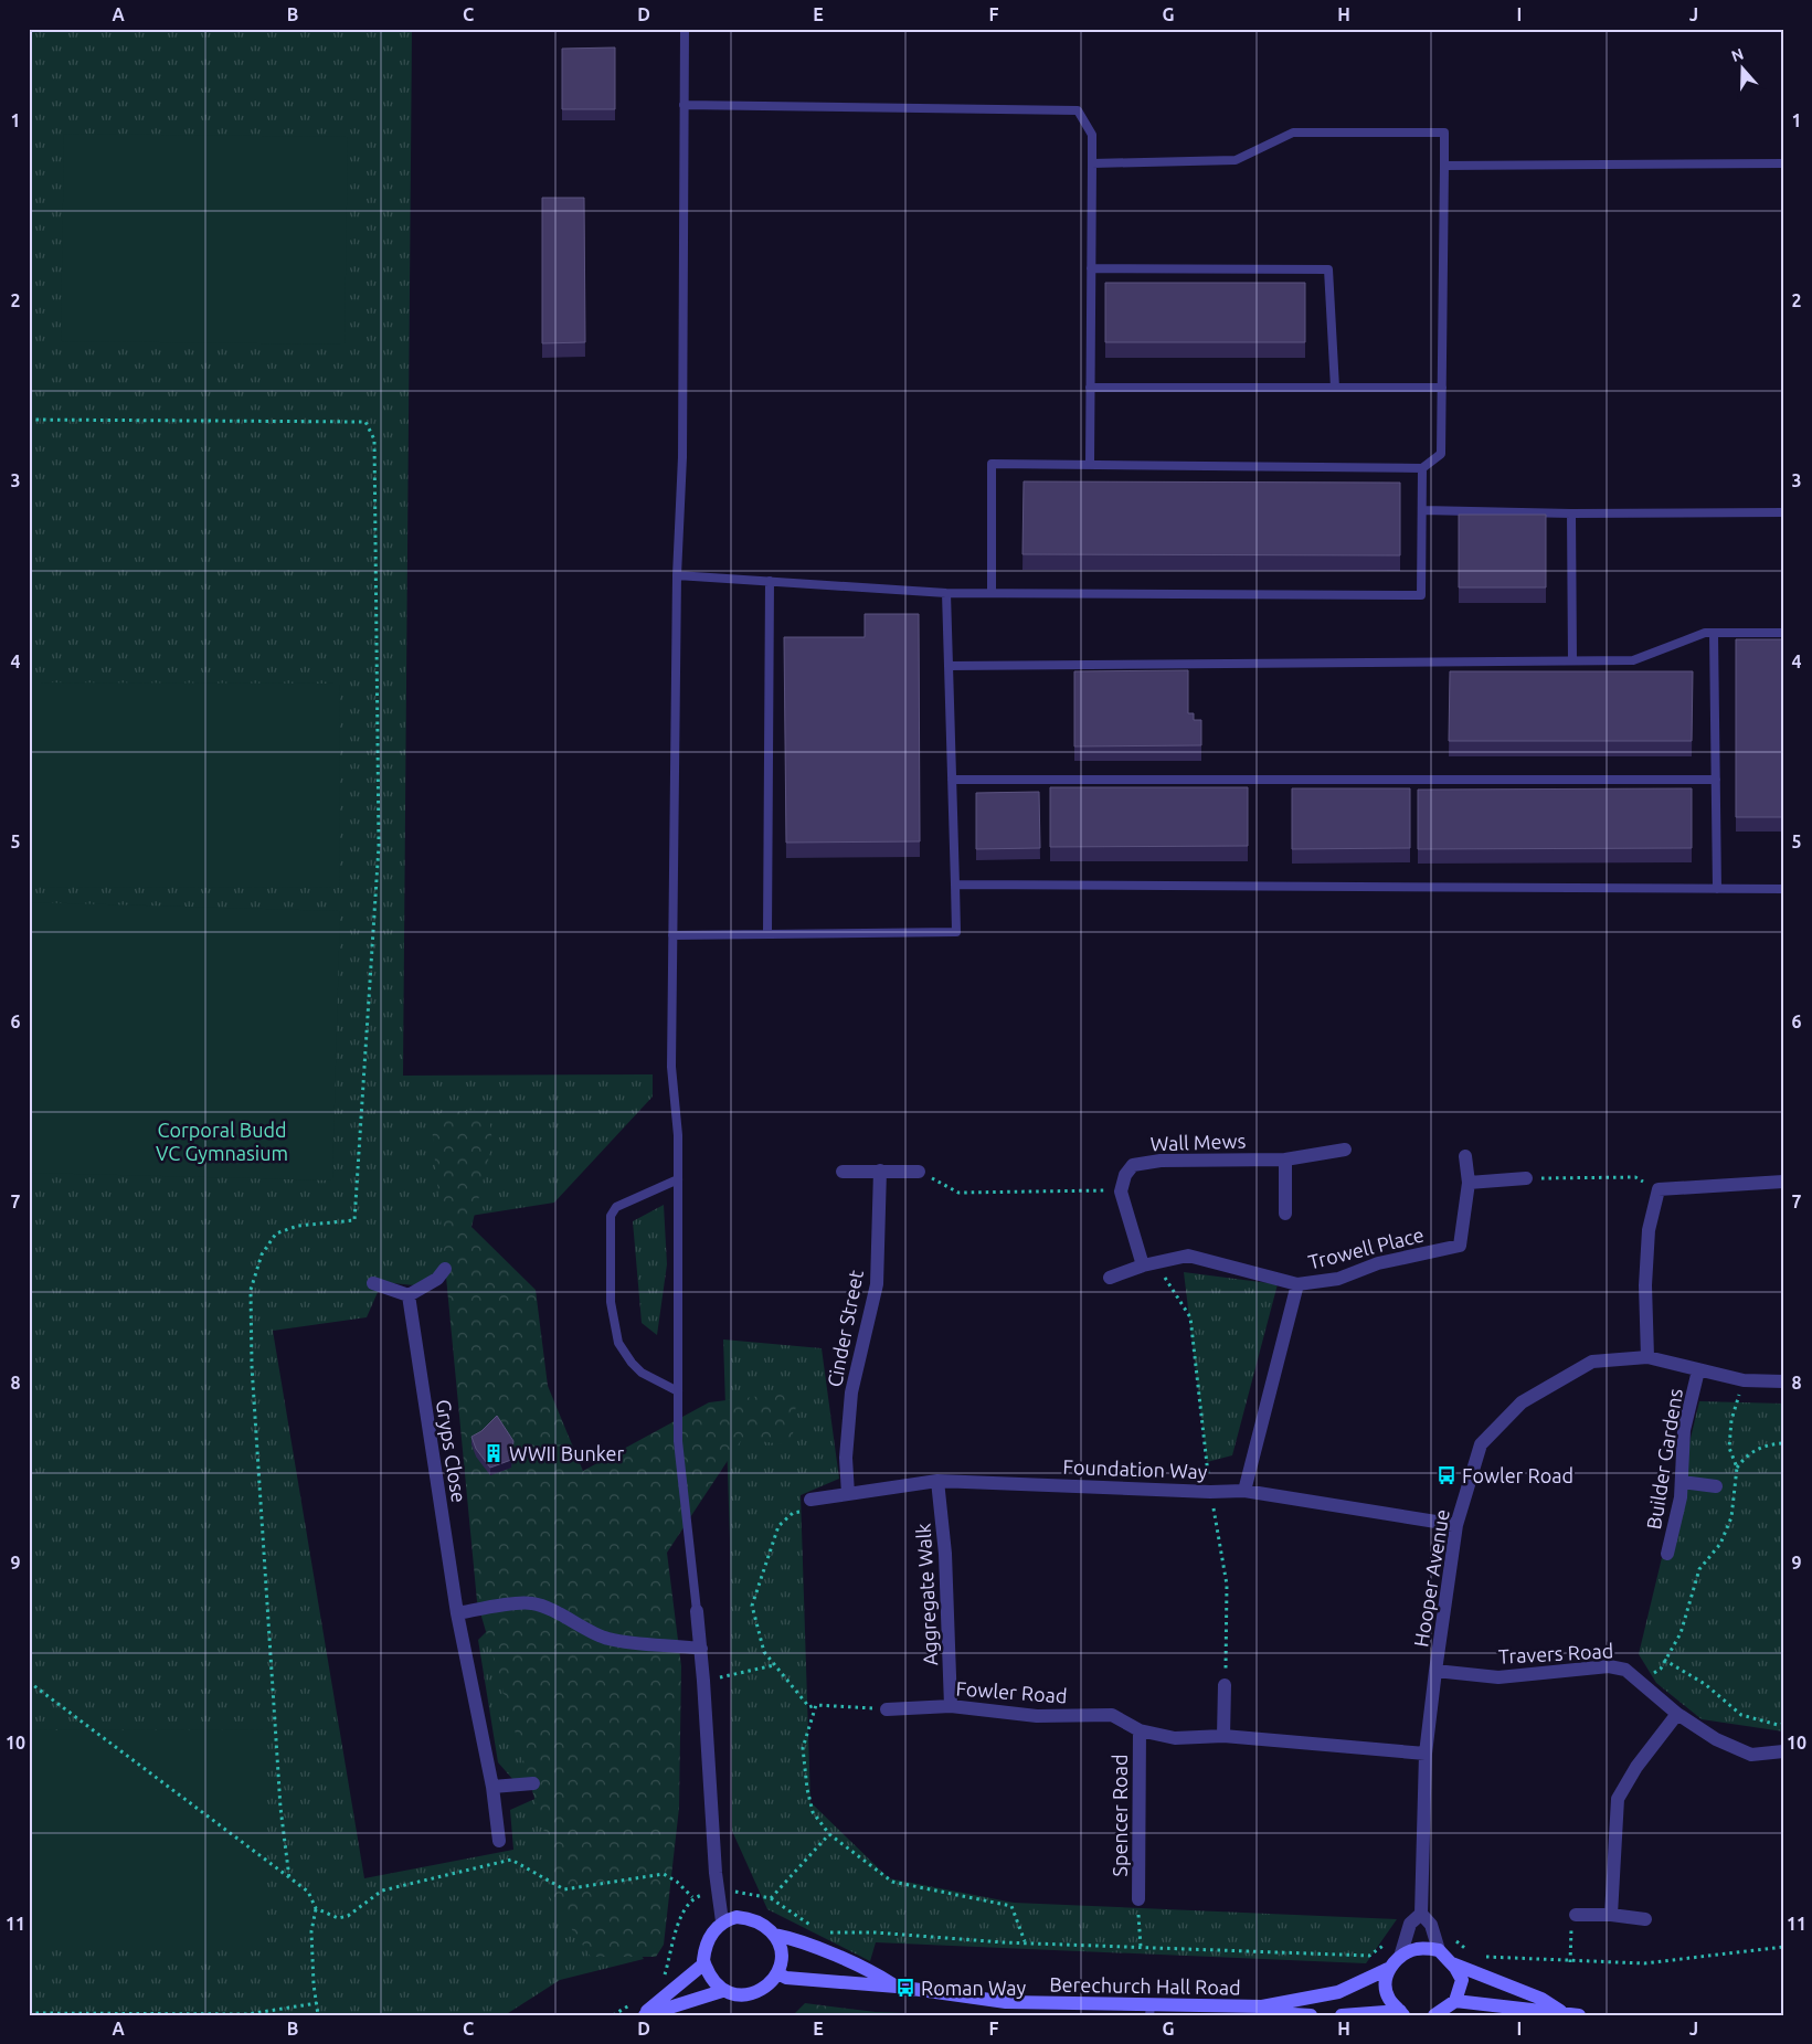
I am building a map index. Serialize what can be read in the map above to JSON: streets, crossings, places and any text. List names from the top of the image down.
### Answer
{
  "streets": {
    "street": [
      "Wall Mews",
      "Trowell Place",
      "Cinder Street",
      "Gryps Close",
      "Builder Gardens",
      "Foundation Way",
      "Hooper Avenue",
      "Aggregate Walk",
      "Travers Road",
      "Fowler Road",
      "Spencer Road",
      "Berechurch Hall Road"
    ]
  },
  "crossings": [
    ["Trowell Place", "Foundation Way"],
    ["Cinder Street", "Foundation Way"],
    ["Builder Gardens", "Hooper Avenue"],
    ["Foundation Way", "Hooper Avenue"],
    ["Foundation Way", "Aggregate Walk"],
    ["Hooper Avenue", "Travers Road"],
    ["Hooper Avenue", "Fowler Road"],
    ["Aggregate Walk", "Fowler Road"],
    ["Fowler Road", "Spencer Road"]
  ],
  "parks": ["Corporal Budd VC Gymnasium"],
  "places": {
    "building": ["WWII Bunker"],
    "bus stop": ["Fowler Road", "Roman Way"]
  },
  "north": "top",
  "grid": {
    "columns": [
      "A",
      "B",
      "C",
      "D",
      "E",
      "F",
      "G",
      "H",
      "I",
      "J"
    ],
    "rows": [
      "1",
      "2",
      "3",
      "4",
      "5",
      "6",
      "7",
      "8",
      "9",
      "10",
      "11"
    ]
  }
}
